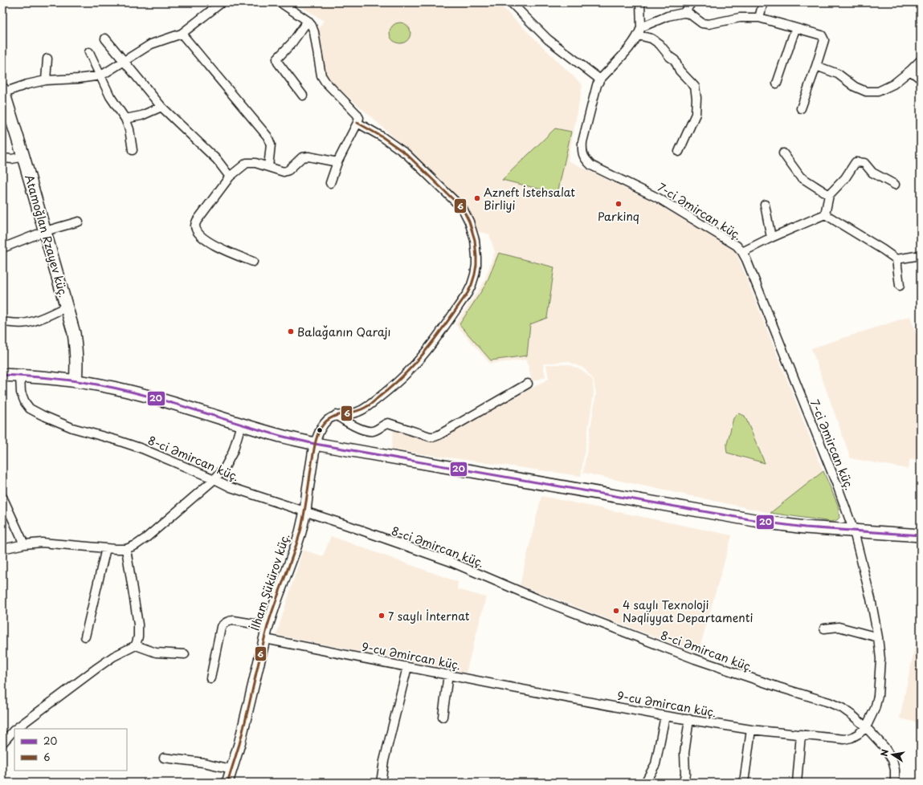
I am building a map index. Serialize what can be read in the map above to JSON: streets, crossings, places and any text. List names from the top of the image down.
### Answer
{
  "streets": {
    "main road": ["Atamoğlan Rzayev küç."],
    "street": [
      "7-ci Əmircan küç.",
      "8-ci Əmircan küç.",
      "İlham Şükürov küç.",
      "9-cu Əmircan küç."
    ]
  },
  "crossings": [
    ["7-ci Əmircan küç.", "9-cu Əmircan küç."],
    ["8-ci Əmircan küç.", "İlham Şükürov küç."],
    ["8-ci Əmircan küç.", "9-cu Əmircan küç."],
    ["İlham Şükürov küç.", "9-cu Əmircan küç."]
  ],
  "places": [
    "Azneft İstehsalat Birliyi",
    "Parkinq",
    "Balağanın Qarajı",
    "4 saylı Texnoloji Nəqliyyat Departamenti",
    "7 saylı İnternat"
  ],
  "lines": ["transit line 6", "transit line 20"],
  "legend": ["20", "6"],
  "north": "left"
}
